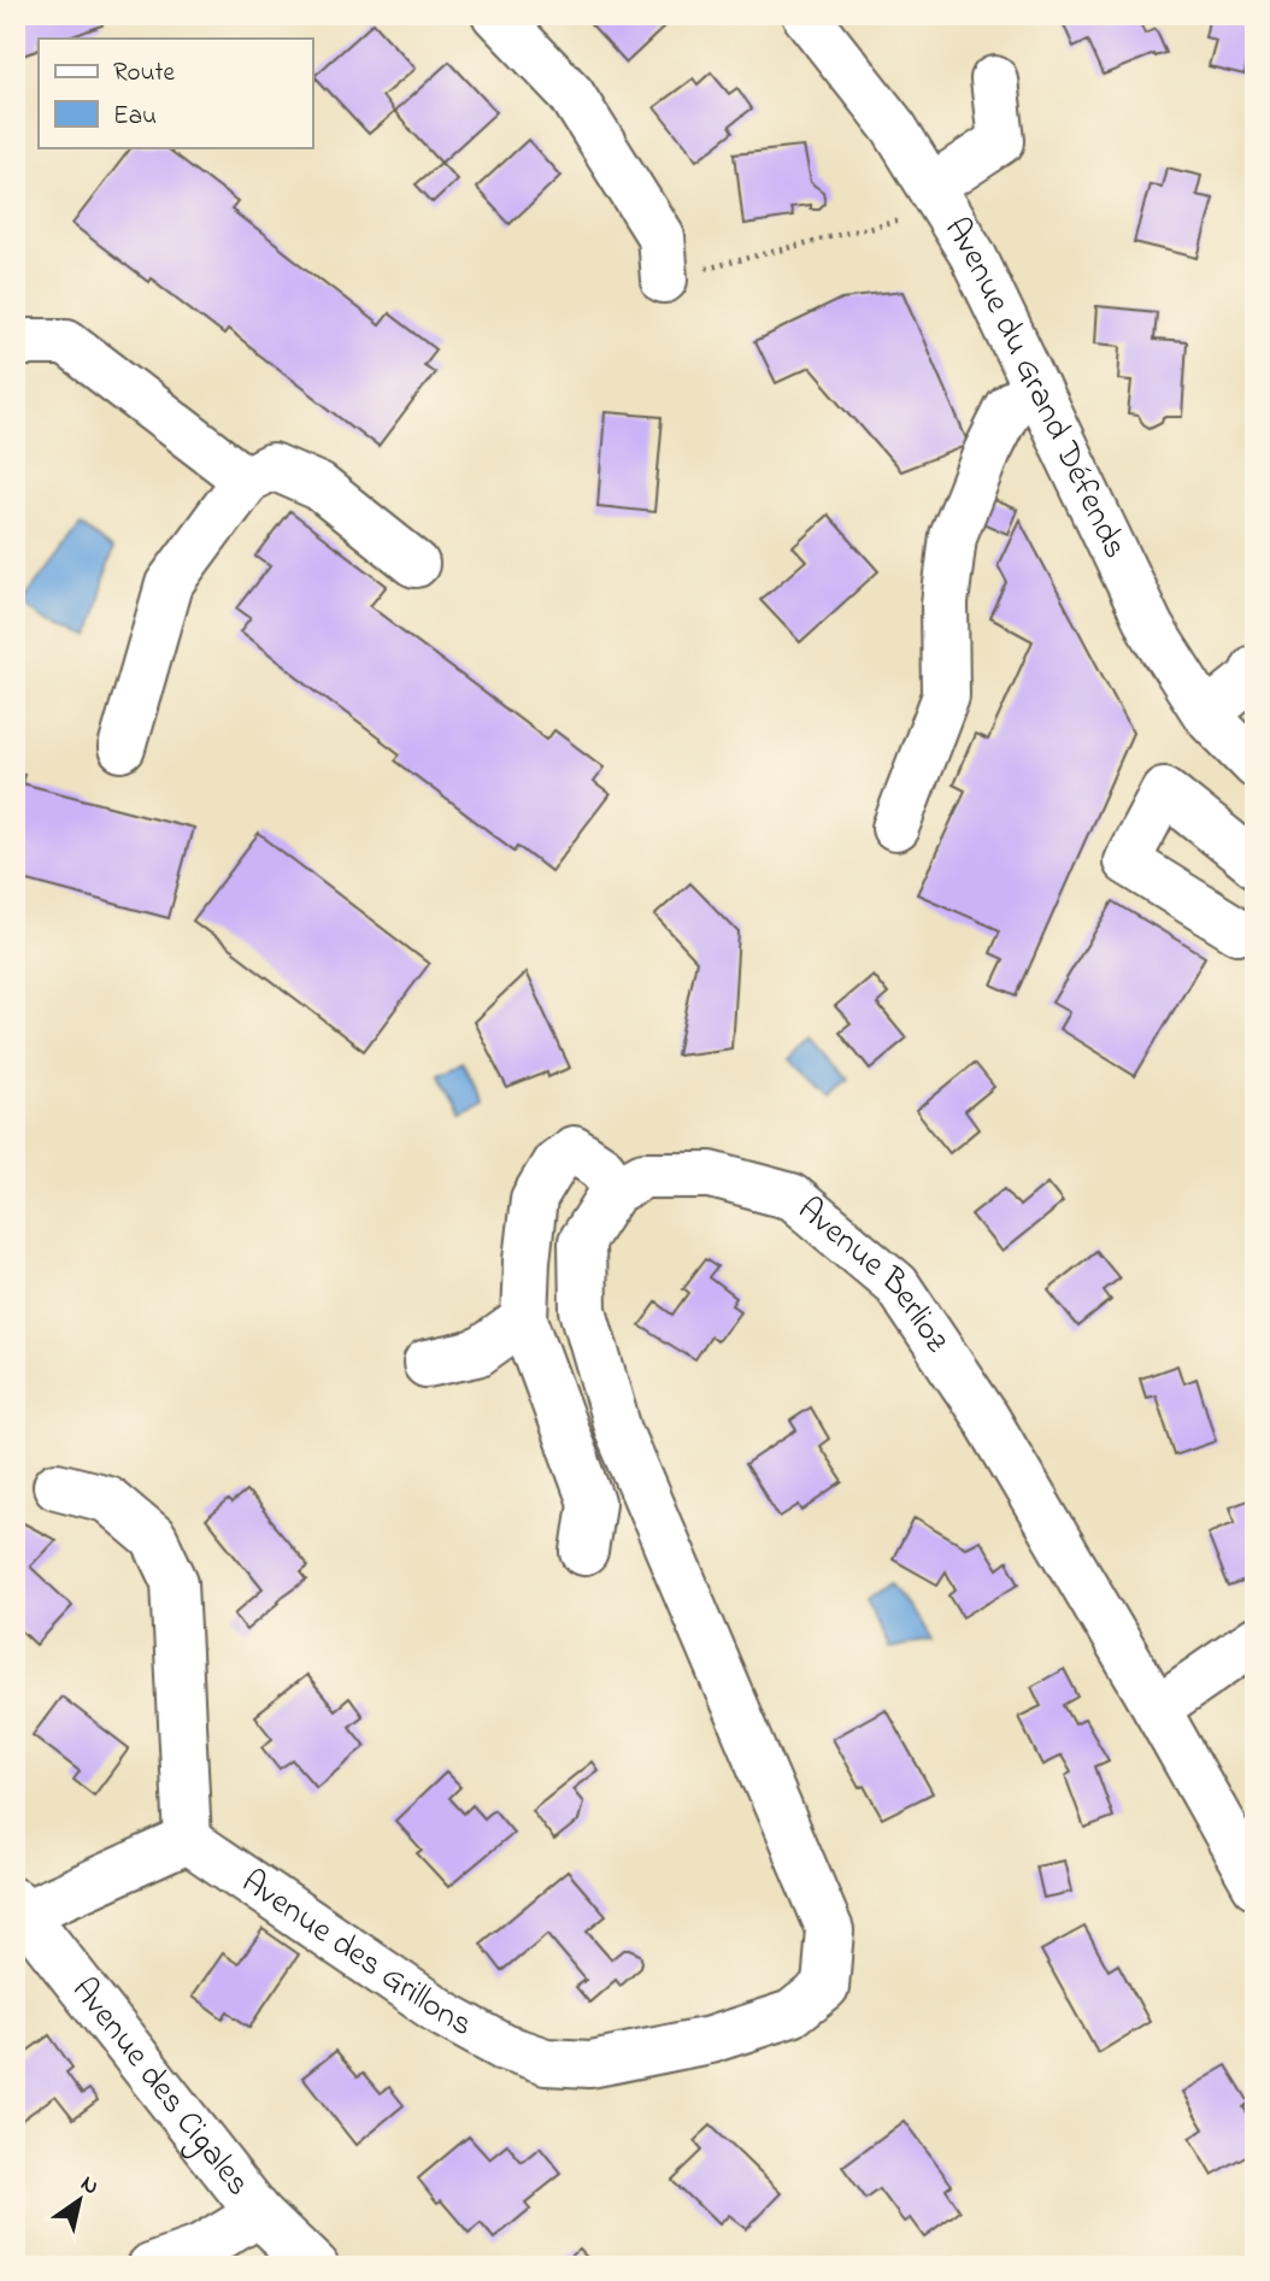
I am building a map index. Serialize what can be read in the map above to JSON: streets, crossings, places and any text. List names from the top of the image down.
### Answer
{
  "streets": {
    "street": [
      "Avenue du Grand Défends",
      "Avenue Berlioz",
      "Avenue des Grillons",
      "Avenue des Cigales"
    ]
  },
  "crossings": [
    ["Avenue Berlioz", "Avenue des Grillons"]
  ],
  "legend": ["Route", "Eau"],
  "north": "top right"
}
